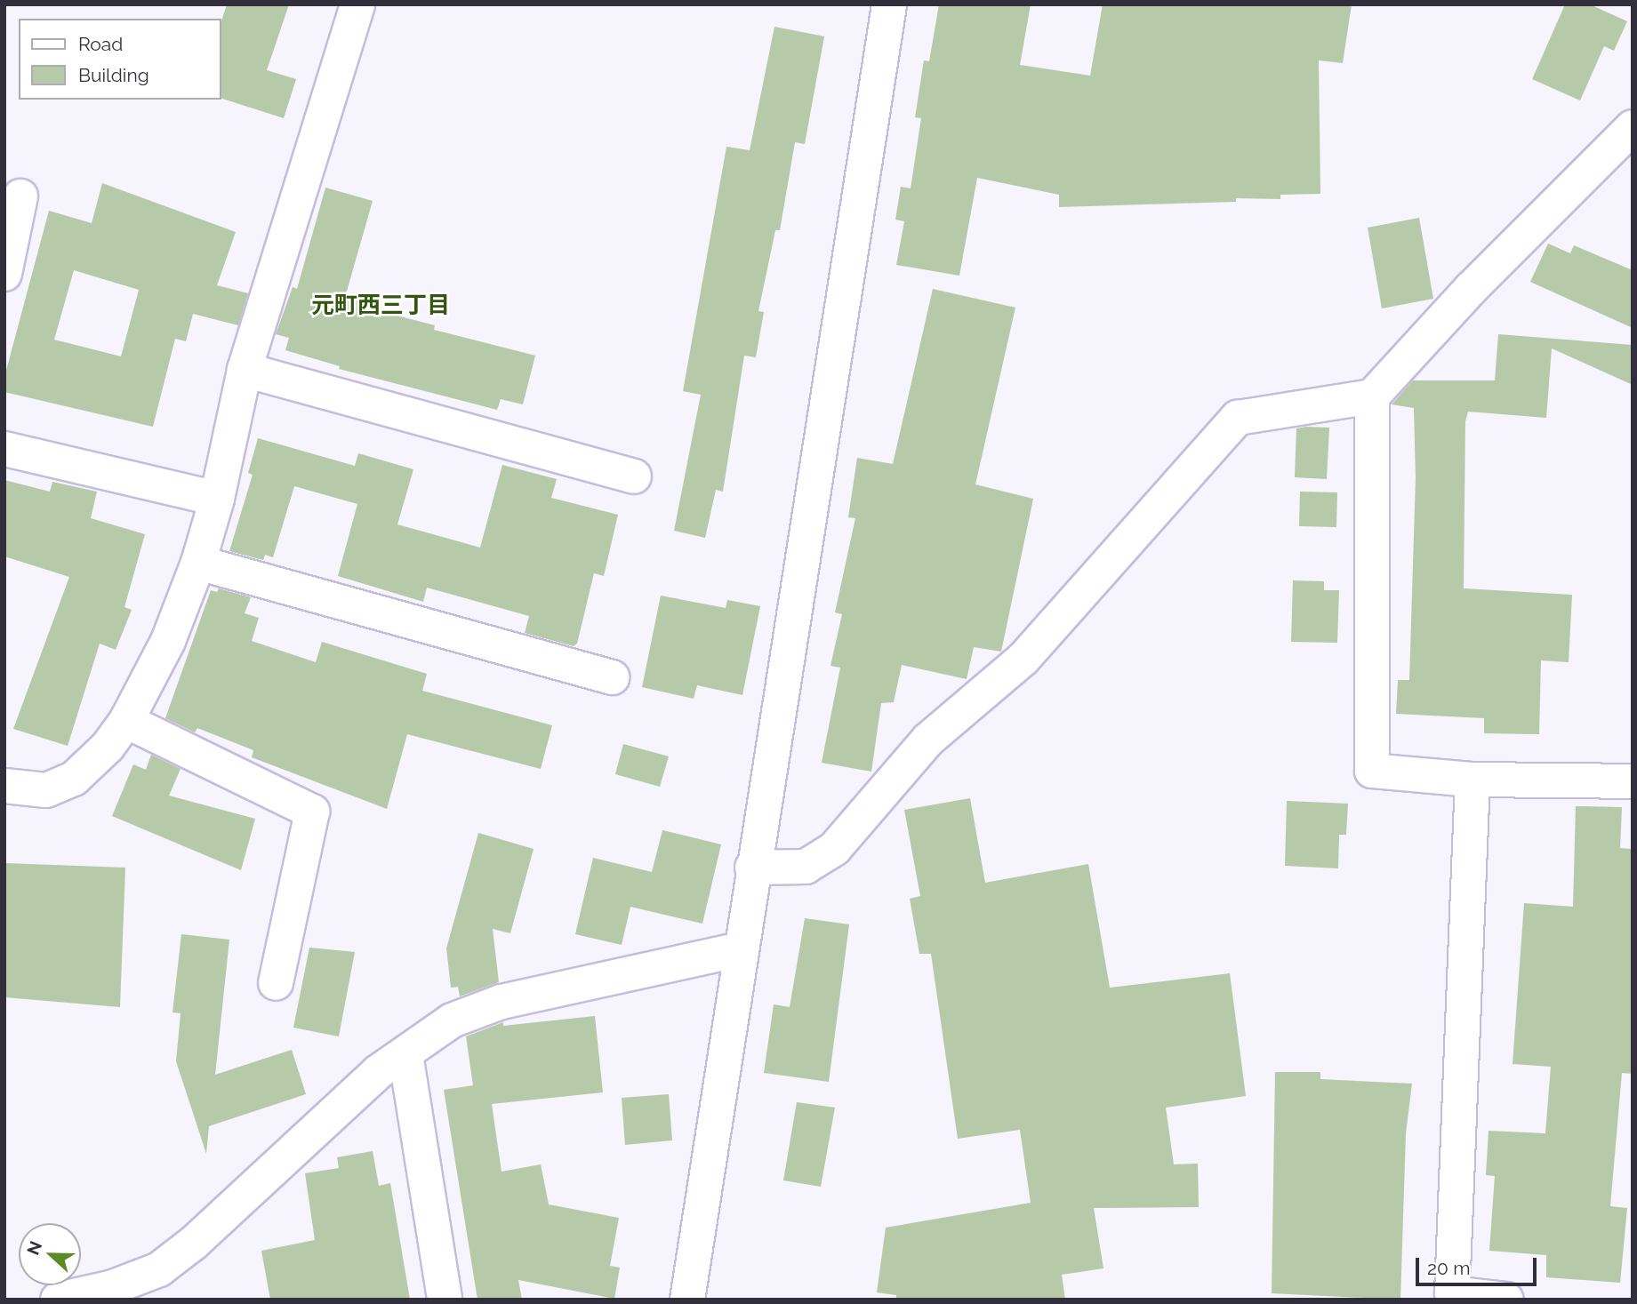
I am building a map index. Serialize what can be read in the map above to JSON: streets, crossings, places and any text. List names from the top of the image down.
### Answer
{
  "districts": ["元町西三丁目"],
  "legend": ["Road", "Building"],
  "scale_bar": "20 m",
  "north": "left"
}
